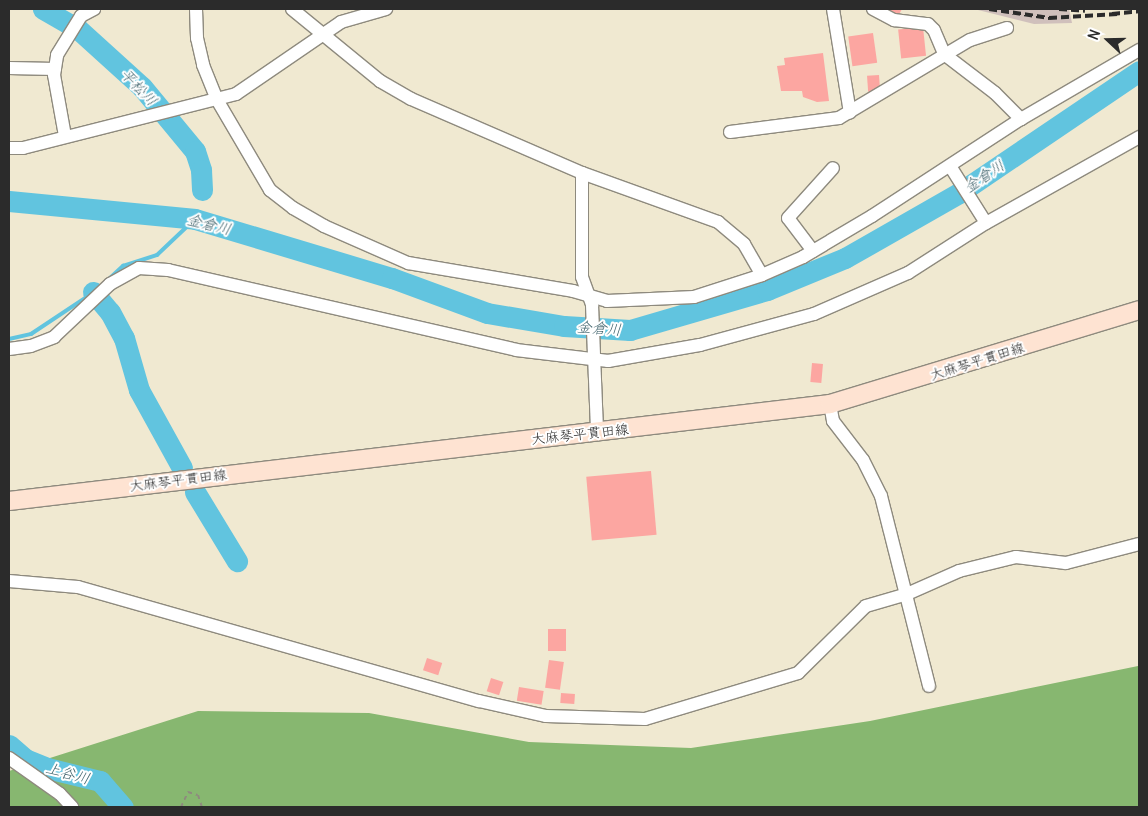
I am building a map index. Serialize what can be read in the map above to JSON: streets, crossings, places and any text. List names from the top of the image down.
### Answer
{
  "streets": {
    "main road": ["大麻琴平貫田線"]
  },
  "water": ["平松川", "金倉川", "上谷川"],
  "north": "left"
}
